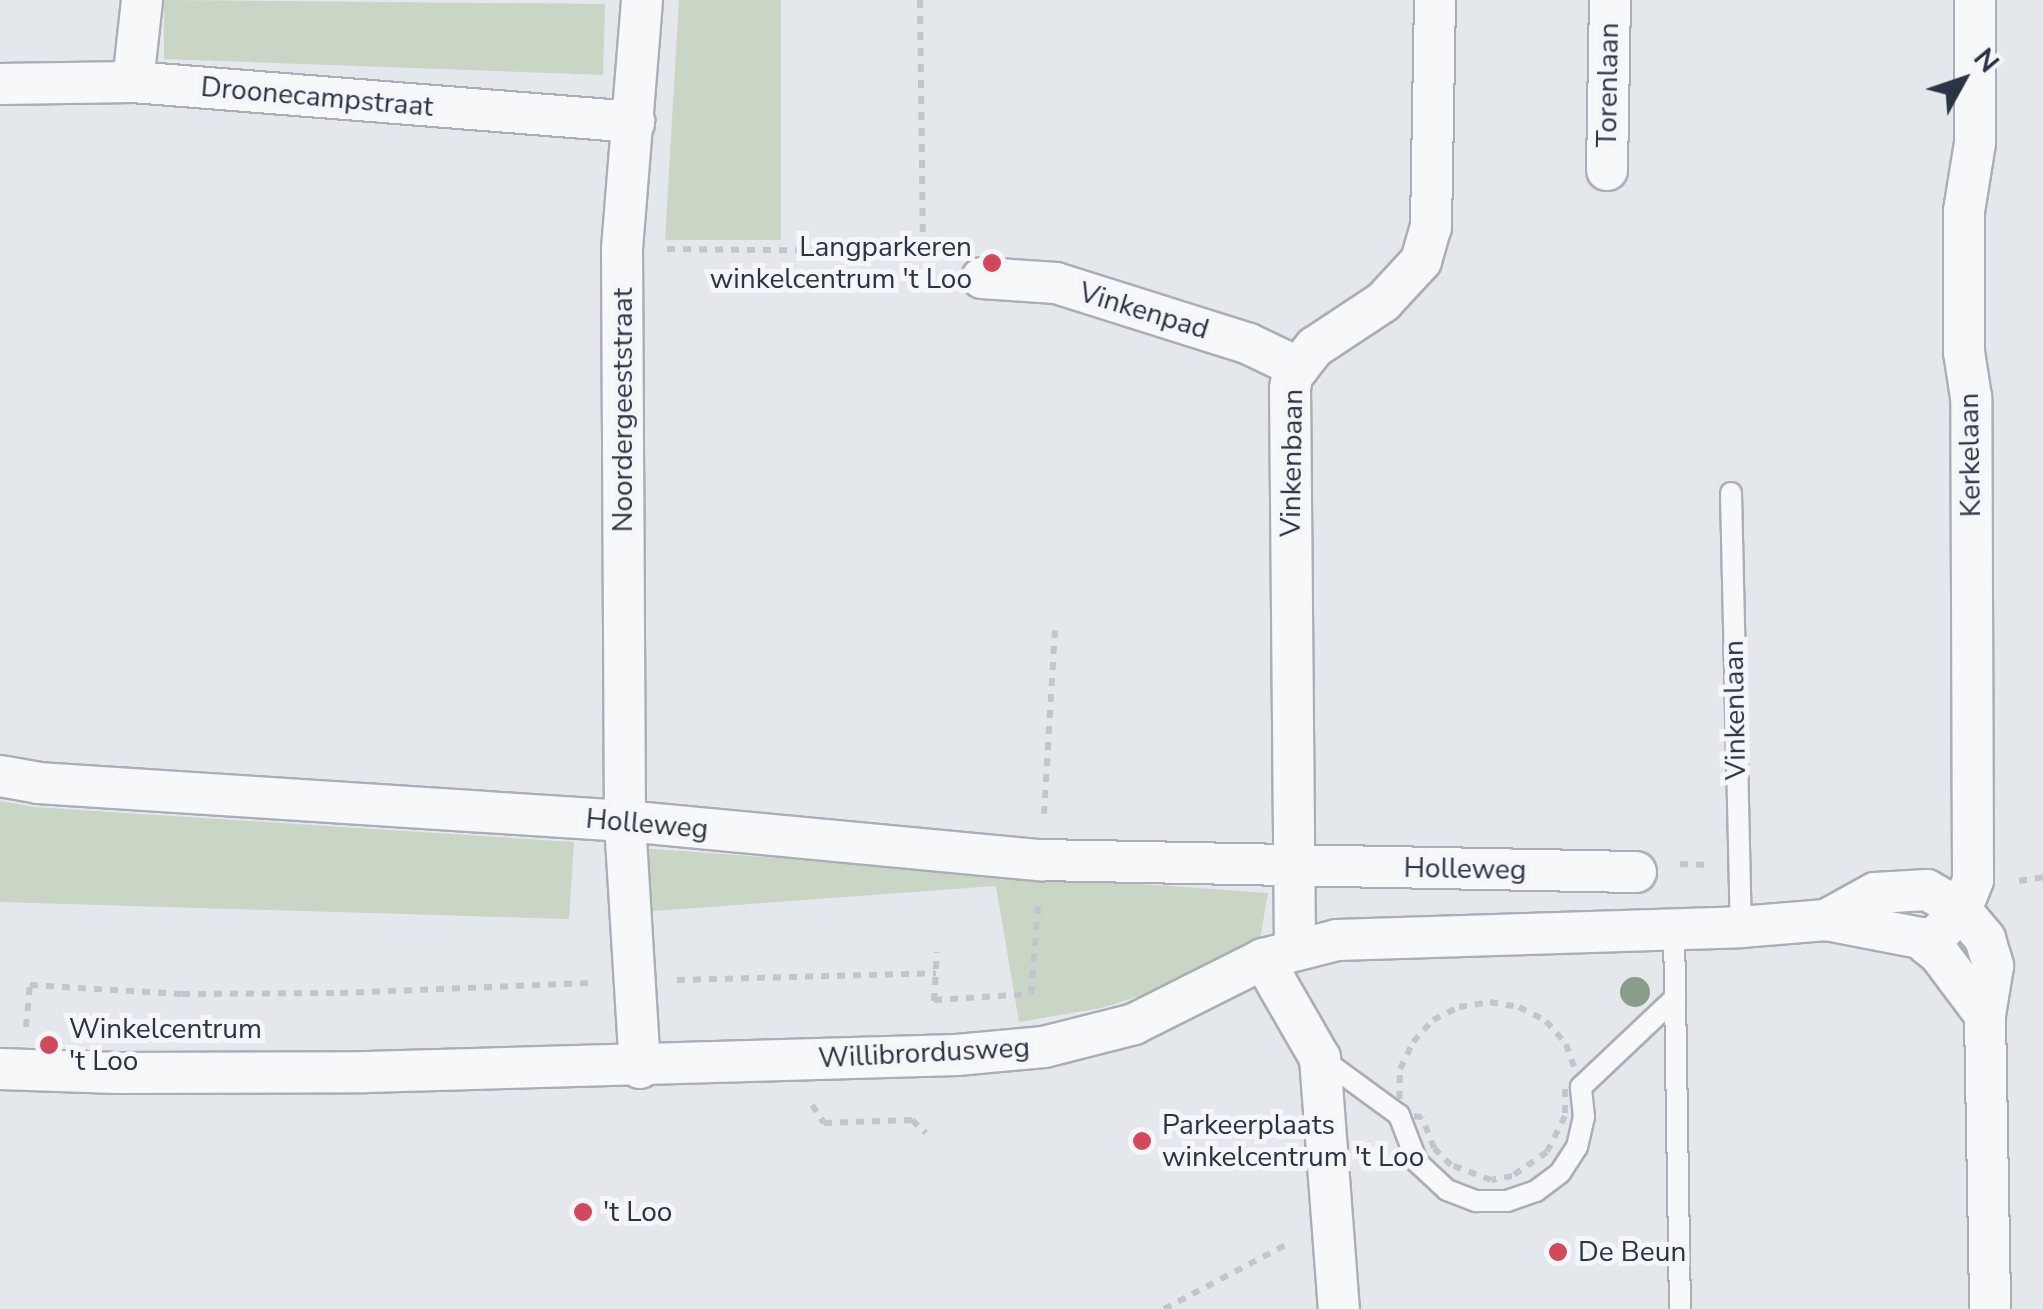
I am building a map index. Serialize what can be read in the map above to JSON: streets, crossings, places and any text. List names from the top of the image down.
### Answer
{
  "streets": {
    "street": [
      "Torenlaan",
      "Droonecampstraat",
      "Vinkenpad",
      "Noordergeeststraat",
      "Kerkelaan",
      "Vinkenbaan",
      "Holleweg",
      "Willibrordusweg"
    ],
    "lane": ["Vinkenlaan"]
  },
  "crossings": [
    ["Droonecampstraat", "Noordergeeststraat"],
    ["Vinkenpad", "Vinkenbaan"],
    ["Noordergeeststraat", "Holleweg"],
    ["Kerkelaan", "Willibrordusweg"],
    ["Vinkenbaan", "Holleweg"],
    ["Vinkenlaan", "Willibrordusweg"]
  ],
  "places": [
    "Langparkeren winkelcentrum 't Loo",
    "Winkelcentrum 't Loo",
    "Parkeerplaats winkelcentrum 't Loo",
    "'t Loo",
    "De Beun"
  ],
  "north": "top right"
}
